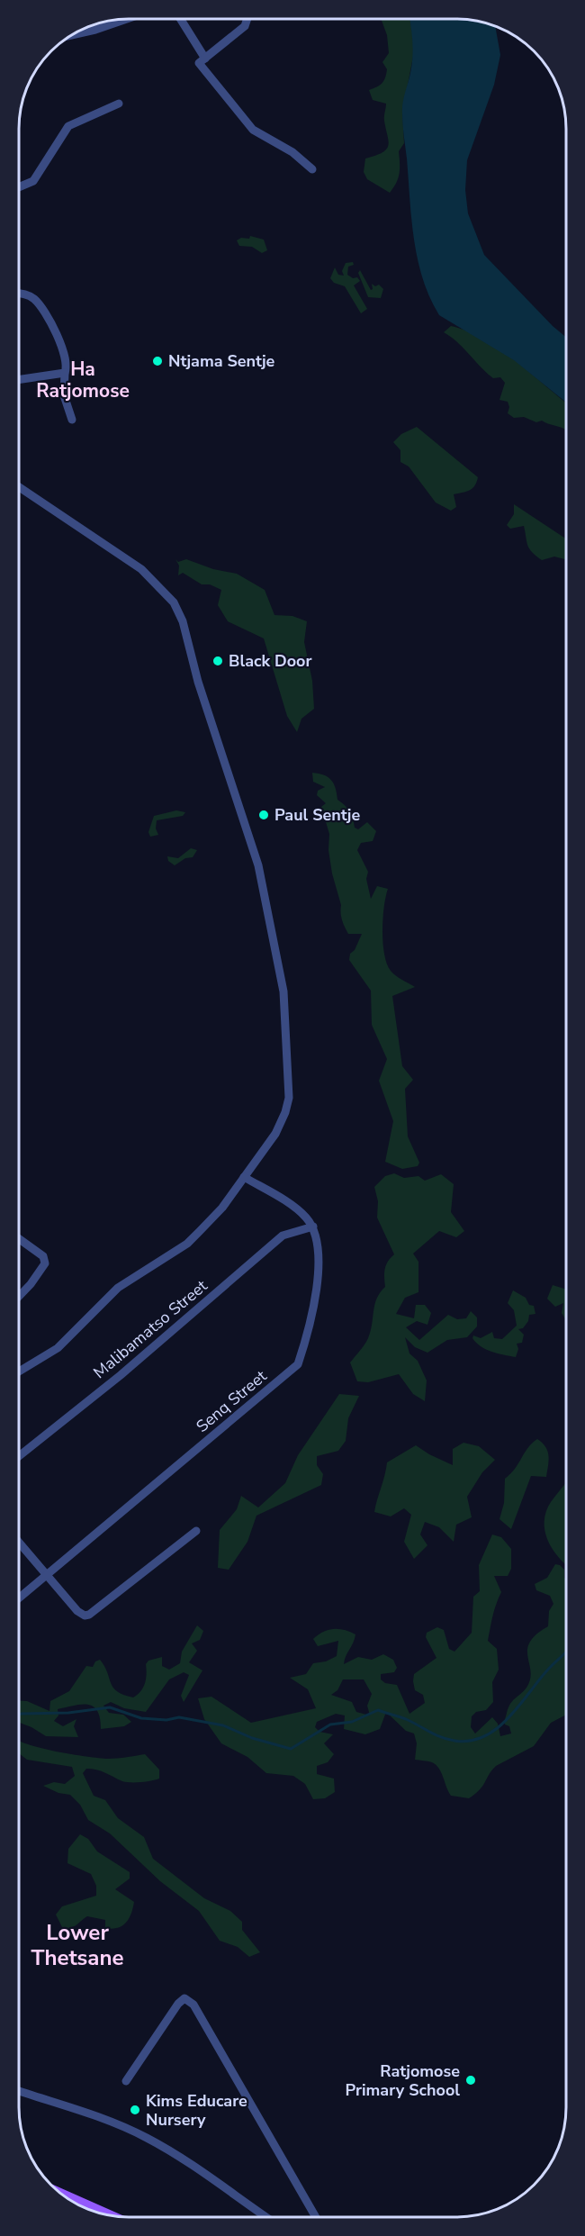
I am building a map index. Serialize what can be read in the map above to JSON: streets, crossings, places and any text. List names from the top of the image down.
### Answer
{
  "streets": {
    "street": ["Malibamatso Street", "Senq Street"]
  },
  "crossings": [
    ["Malibamatso Street", "Senq Street"]
  ],
  "districts": ["Ha Ratjomose", "Lower Thetsane"],
  "places": [
    "Ntjama Sentje",
    "Black Door",
    "Paul Sentje",
    "Ratjomose Primary School",
    "Kims Educare Nursery"
  ]
}
